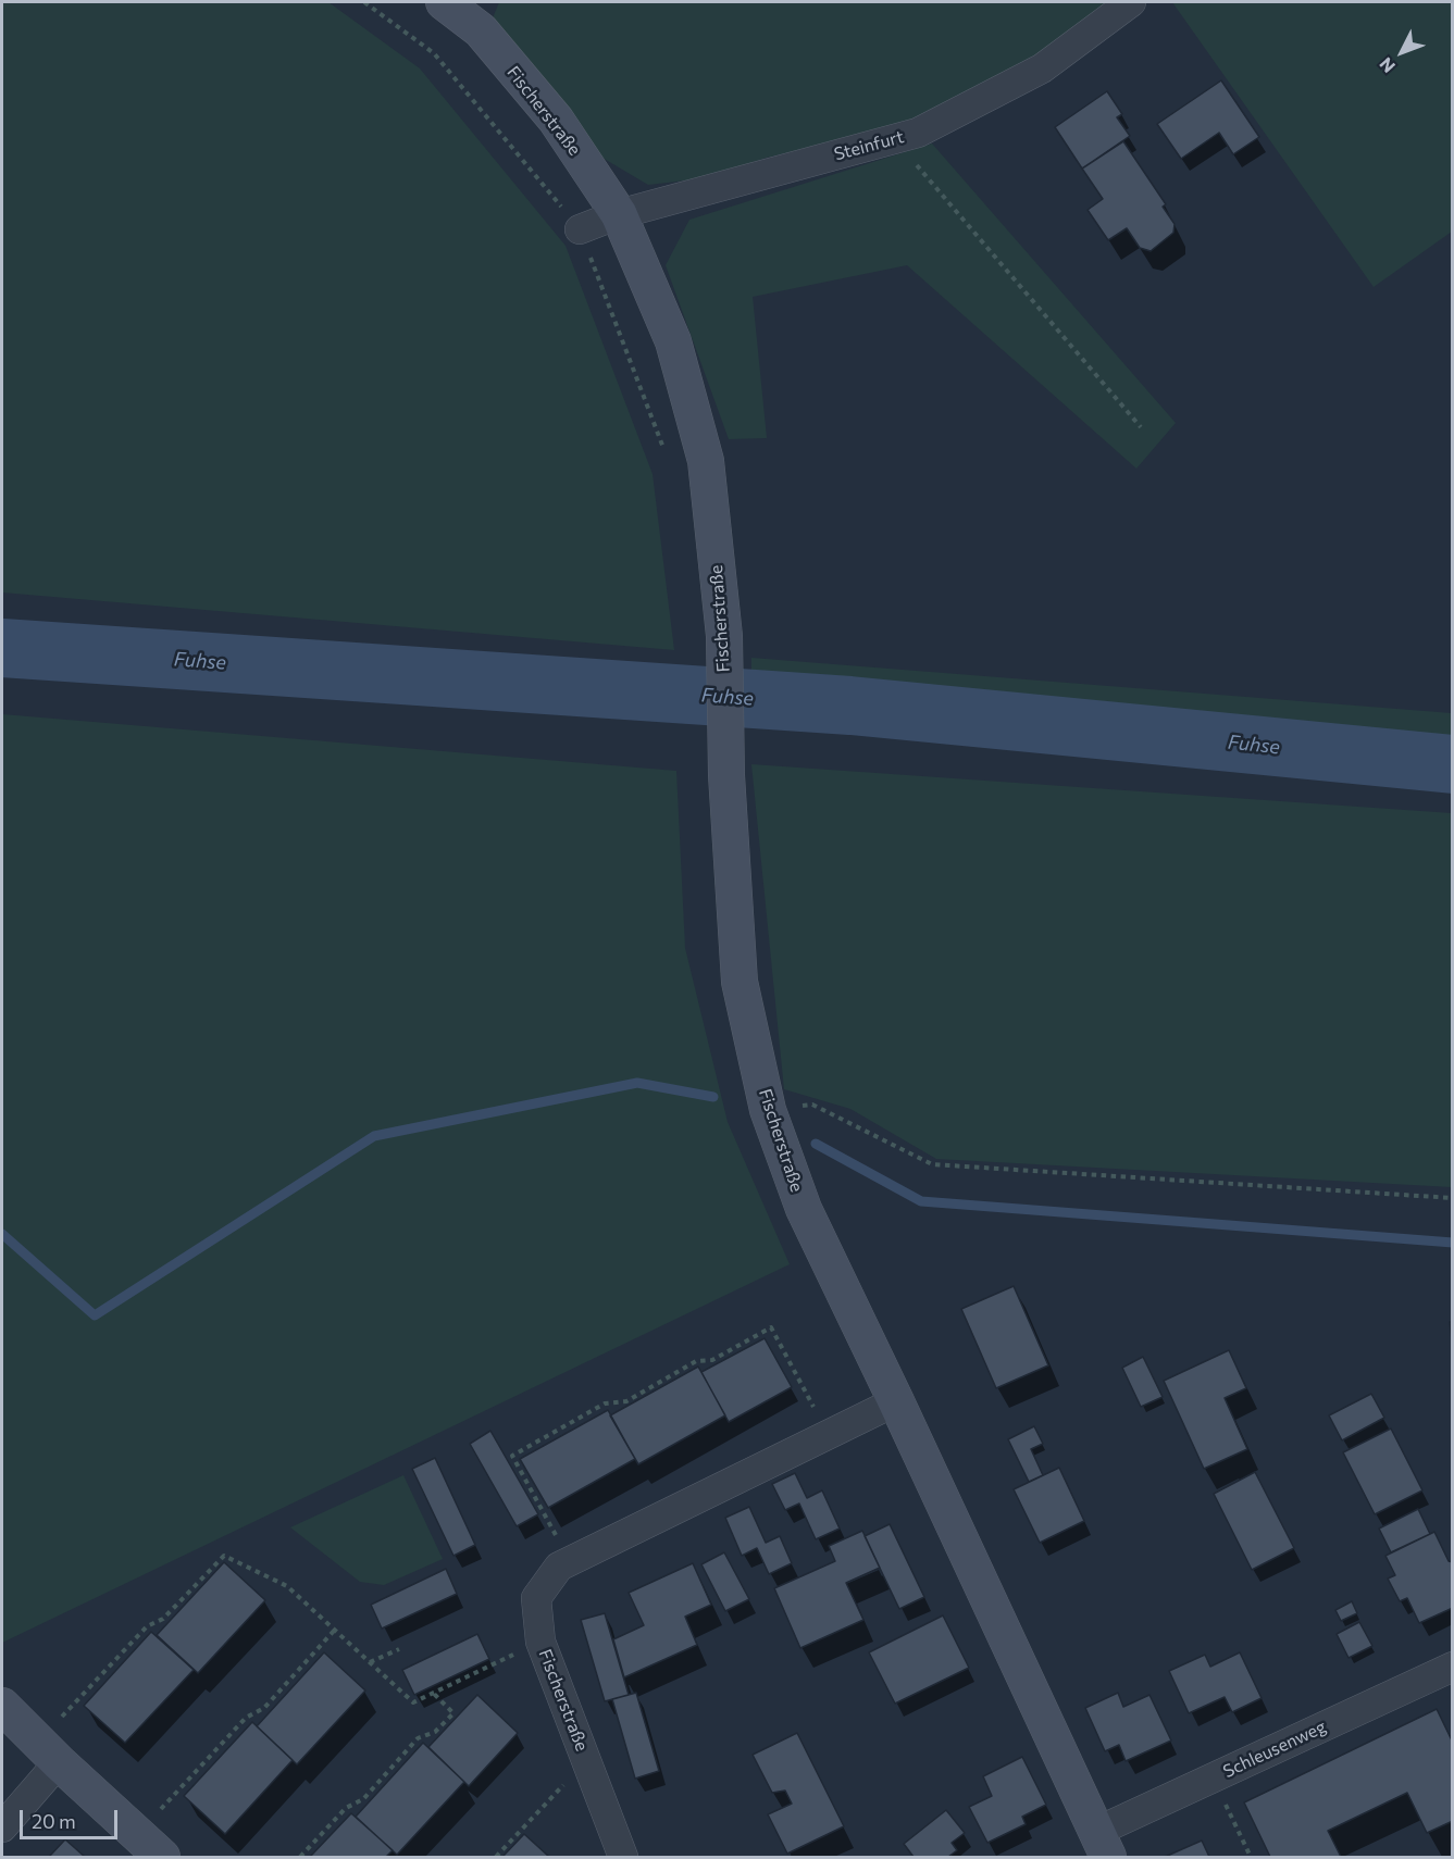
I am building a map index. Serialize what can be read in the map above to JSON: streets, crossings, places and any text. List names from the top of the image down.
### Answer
{
  "streets": {
    "street": ["Fischerstraße", "Steinfurt", "Schleusenweg"]
  },
  "crossings": [
    ["Fischerstraße", "Steinfurt"],
    ["Fischerstraße", "Schleusenweg"]
  ],
  "water": ["Fuhse"],
  "scale_bar": "20 m",
  "north": "bottom left"
}
